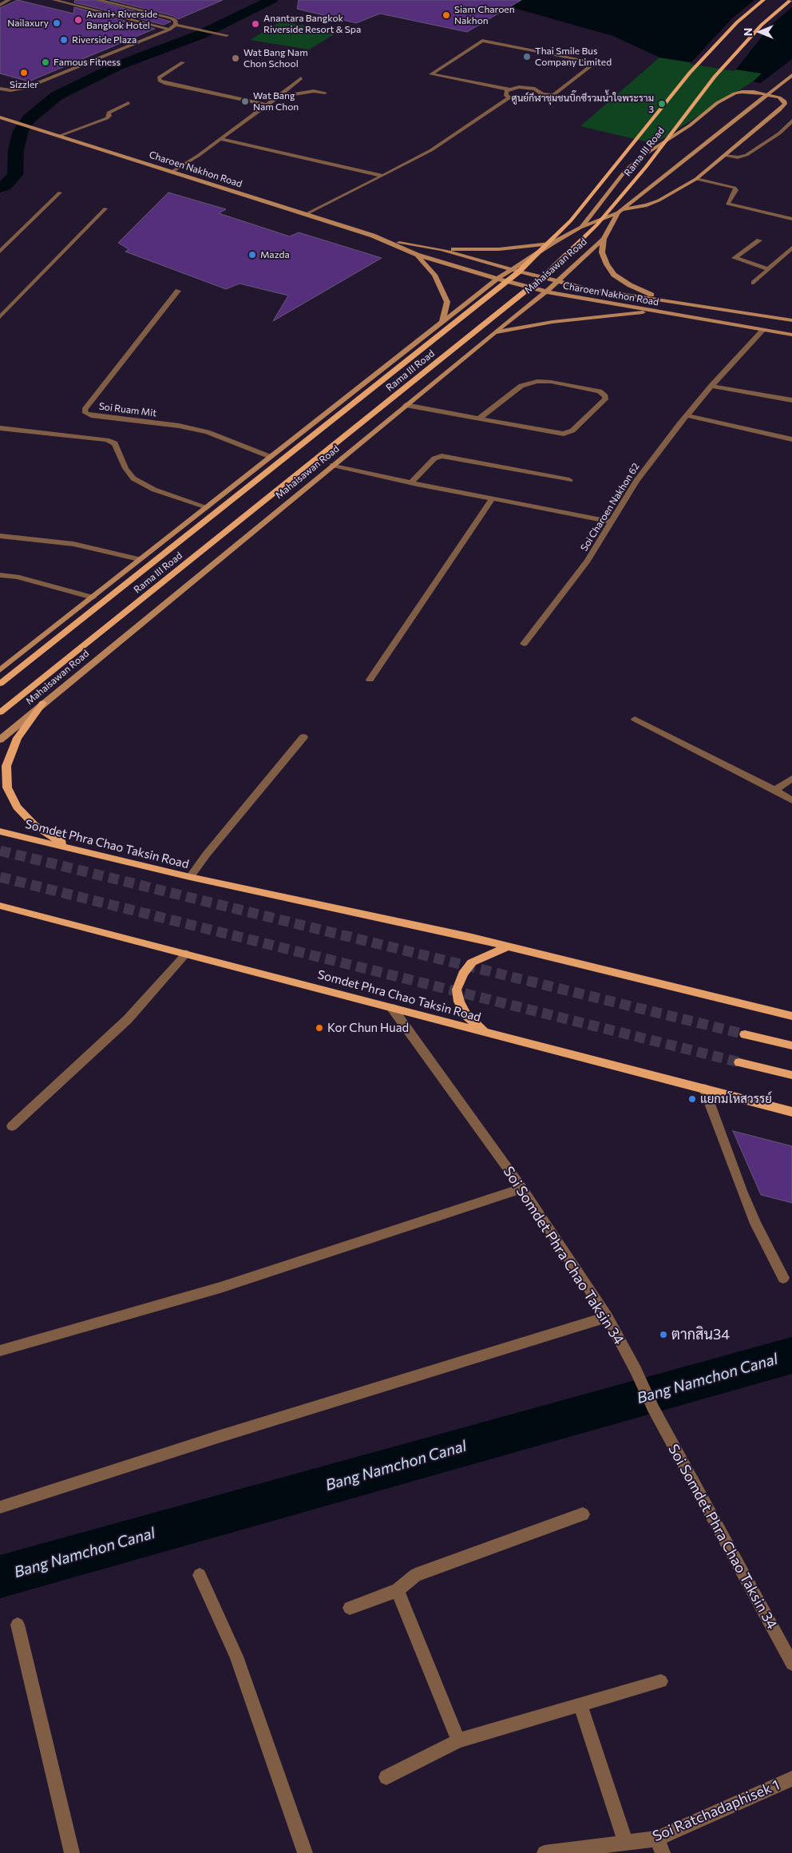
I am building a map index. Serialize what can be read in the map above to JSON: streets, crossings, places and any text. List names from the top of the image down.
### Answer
{
  "streets": {
    "main road": [
      "Rama III Road",
      "Charoen Nakhon Road",
      "Mahaisawan Road",
      "Somdet Phra Chao Taksin Road"
    ],
    "street": [
      "Soi Ruam Mit",
      "Soi Charoen Nakhon 62",
      "Soi Somdet Phra Chao Taksin 34",
      "Soi Ratchadaphisek 1"
    ]
  },
  "crossings": [
    ["Charoen Nakhon Road", "Mahaisawan Road"],
    ["Charoen Nakhon Road", "Soi Charoen Nakhon 62"],
    ["Mahaisawan Road", "Soi Ruam Mit"],
    ["Somdet Phra Chao Taksin Road", "Soi Somdet Phra Chao Taksin 34"]
  ],
  "water": ["Bang Namchon Canal"],
  "places": [
    "Siam Charoen Nakhon",
    "Avani+ Riverside Bangkok Hotel",
    "Nailaxury",
    "Anantara Bangkok Riverside Resort & Spa",
    "Riverside Plaza",
    "Thai Smile Bus Company Limited",
    "Wat Bang Nam Chon School",
    "Famous Fitness",
    "Sizzler",
    "Wat Bang Nam Chon",
    "ศูนย์กีฬาชุมชนบิ๊กซีรวมน้ำใจพระราม 3",
    "Mazda",
    "Kor Chun Huad",
    "แยกมโหสวรรย์",
    "ตากสิน34"
  ],
  "north": "left"
}
